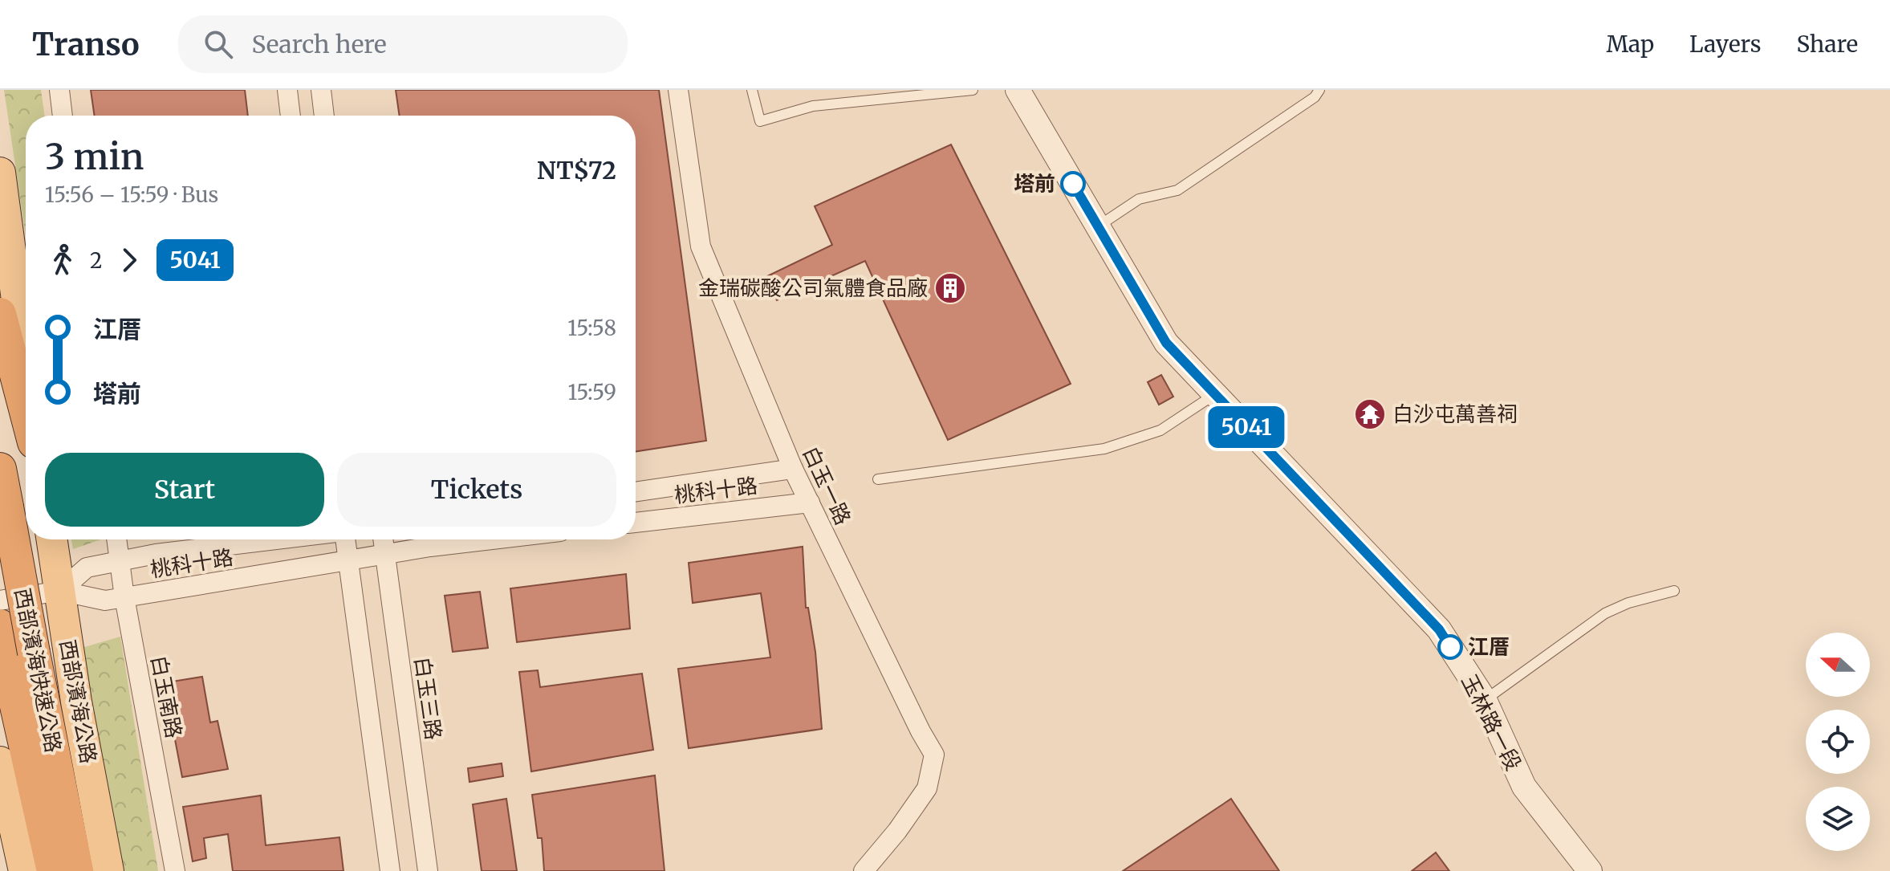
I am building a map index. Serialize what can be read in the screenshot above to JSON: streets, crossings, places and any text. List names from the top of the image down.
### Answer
{
  "streets": {
    "highway": ["西部濱海快速公路"],
    "main road": ["西部濱海公路"],
    "street": [
      "白玉一路",
      "桃科十路",
      "白玉南路",
      "白玉三路",
      "玉林路一段"
    ]
  },
  "crossings": [
    ["白玉一路", "桃科十路"],
    ["桃科十路", "白玉南路"],
    ["桃科十路", "白玉三路"],
    ["桃科十路", "西部濱海公路"]
  ],
  "places": {
    "other": ["塔前", "江厝"],
    "building": ["金瑞碳酸公司氣體食品廠"],
    "temple": ["白沙屯萬善祠"]
  },
  "lines": ["bus line 5041"],
  "north": "left",
  "page": {
    "header": "Transo",
    "search": "Search here",
    "nav": ["Map", "Layers", "Share"],
    "on_map": "5041",
    "heading": ["3 min", "15:56 – 15:59 · Bus", "NT$72"],
    "legs": ["2", "5041"],
    "list": [
      {
        "name": "江厝",
        "value": "15:58"
      },
      {
        "name": "塔前",
        "value": "15:59"
      }
    ],
    "buttons": ["Start", "Tickets"]
  }
}
